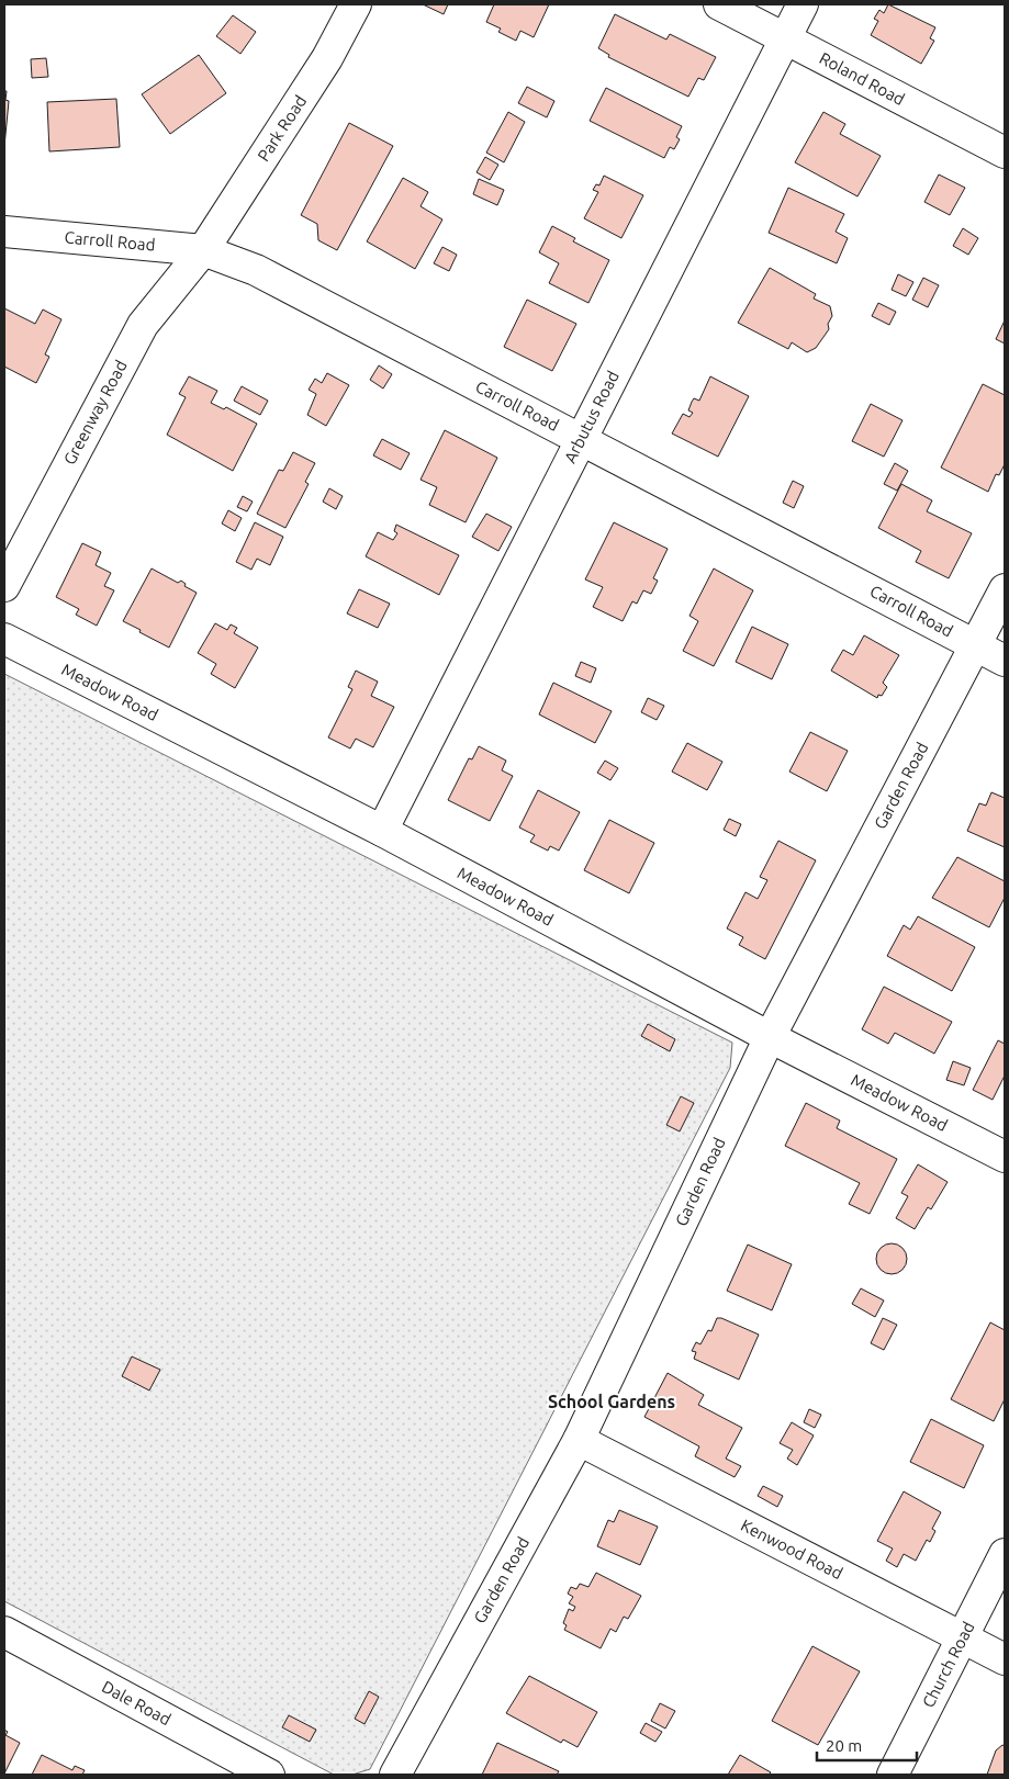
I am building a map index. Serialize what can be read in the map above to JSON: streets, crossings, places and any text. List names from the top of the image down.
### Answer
{
  "streets": {
    "street": [
      "Roland Road",
      "Park Road",
      "Carroll Road",
      "Greenway Road",
      "Arbutus Road",
      "Meadow Road",
      "Garden Road",
      "Kenwood Road",
      "Church Road",
      "Dale Road"
    ]
  },
  "crossings": [
    ["Roland Road", "Arbutus Road"],
    ["Park Road", "Carroll Road"],
    ["Park Road", "Greenway Road"],
    ["Carroll Road", "Greenway Road"],
    ["Carroll Road", "Arbutus Road"],
    ["Carroll Road", "Garden Road"],
    ["Arbutus Road", "Meadow Road"],
    ["Meadow Road", "Garden Road"],
    ["Garden Road", "Kenwood Road"],
    ["Kenwood Road", "Church Road"]
  ],
  "districts": ["School Gardens"],
  "scale_bar": "20 m"
}
